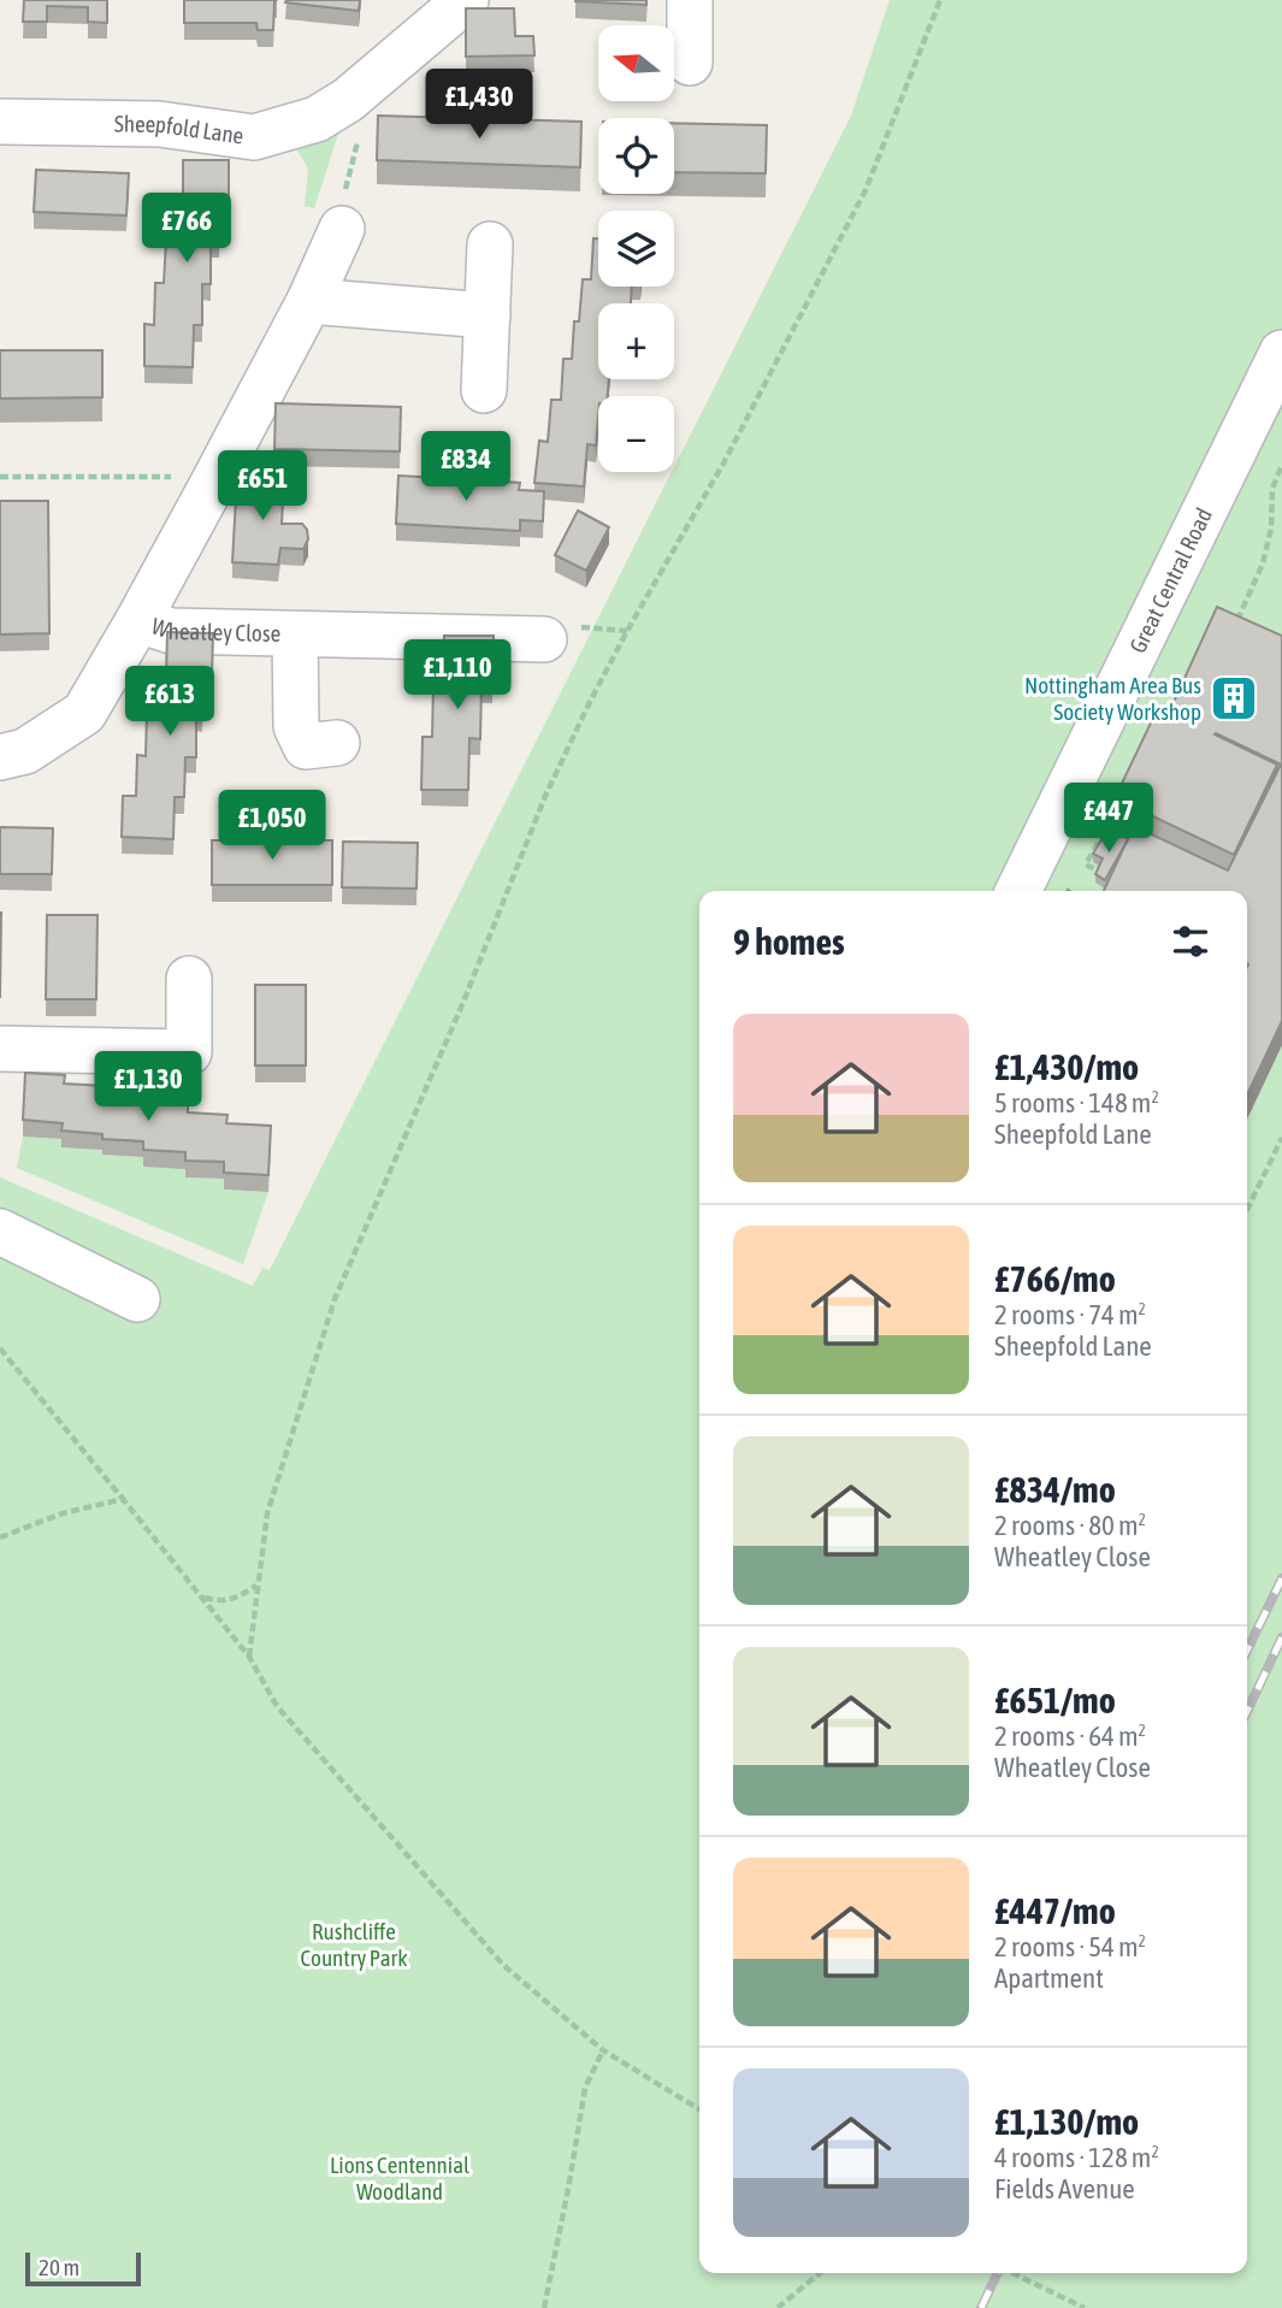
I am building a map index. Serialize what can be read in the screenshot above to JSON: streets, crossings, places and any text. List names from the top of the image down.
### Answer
{
  "streets": {
    "street": ["Sheepfold Lane", "Great Central Road", "Wheatley Close"]
  },
  "parks": ["Rushcliffe Country Park", "Lions Centennial Woodland"],
  "places": {
    "building": ["Nottingham Area Bus Society Workshop"]
  },
  "scale_bar": "20 m",
  "north": "left",
  "page": {
    "map_buttons": ["+", "−"],
    "price": [
      "£1,430",
      "£766",
      "£834",
      "£651",
      "£1,110",
      "£613",
      "£447",
      "£1,050",
      "£1,130"
    ],
    "heading": "9 homes",
    "list": [
      {
        "name": "£1,430/mo",
        "note": "5 rooms · 148 m² · Sheepfold Lane"
      },
      {
        "name": "£766/mo",
        "note": "2 rooms · 74 m² · Sheepfold Lane"
      },
      {
        "name": "£834/mo",
        "note": "2 rooms · 80 m² · Wheatley Close"
      },
      {
        "name": "£651/mo",
        "note": "2 rooms · 64 m² · Wheatley Close"
      },
      {
        "name": "£447/mo",
        "note": "2 rooms · 54 m² · Apartment"
      },
      {
        "name": "£1,130/mo",
        "note": "4 rooms · 128 m² · Fields Avenue"
      }
    ],
    "scale": "20 m"
  }
}
